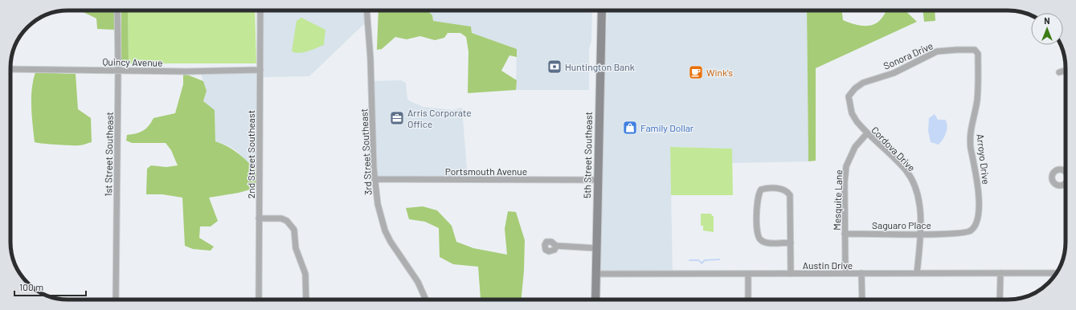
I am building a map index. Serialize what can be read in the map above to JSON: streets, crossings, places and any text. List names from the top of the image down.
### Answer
{
  "streets": {
    "main road": ["5th Street Southeast"],
    "street": [
      "Sonora Drive",
      "Quincy Avenue",
      "Cordova Drive",
      "3rd Street Southeast",
      "1st Street Southeast",
      "2nd Street Southeast",
      "Arroyo Drive",
      "Portsmouth Avenue",
      "Mesquite Lane",
      "Saguaro Place",
      "Austin Drive"
    ]
  },
  "crossings": [
    ["Sonora Drive", "Cordova Drive"],
    ["Sonora Drive", "Arroyo Drive"],
    ["Quincy Avenue", "1st Street Southeast"],
    ["Quincy Avenue", "2nd Street Southeast"],
    ["Cordova Drive", "Mesquite Lane"],
    ["Cordova Drive", "Saguaro Place"],
    ["Cordova Drive", "Austin Drive"],
    ["3rd Street Southeast", "Portsmouth Avenue"],
    ["5th Street Southeast", "Portsmouth Avenue"],
    ["5th Street Southeast", "Austin Drive"],
    ["Arroyo Drive", "Saguaro Place"],
    ["Mesquite Lane", "Saguaro Place"],
    ["Mesquite Lane", "Austin Drive"]
  ],
  "places": {
    "bank": ["Huntington Bank"],
    "cafe": ["Wink's"],
    "office": ["Arris Corporate Office"],
    "shop": ["Family Dollar"]
  },
  "scale_bar": "100 m",
  "north": "top"
}
